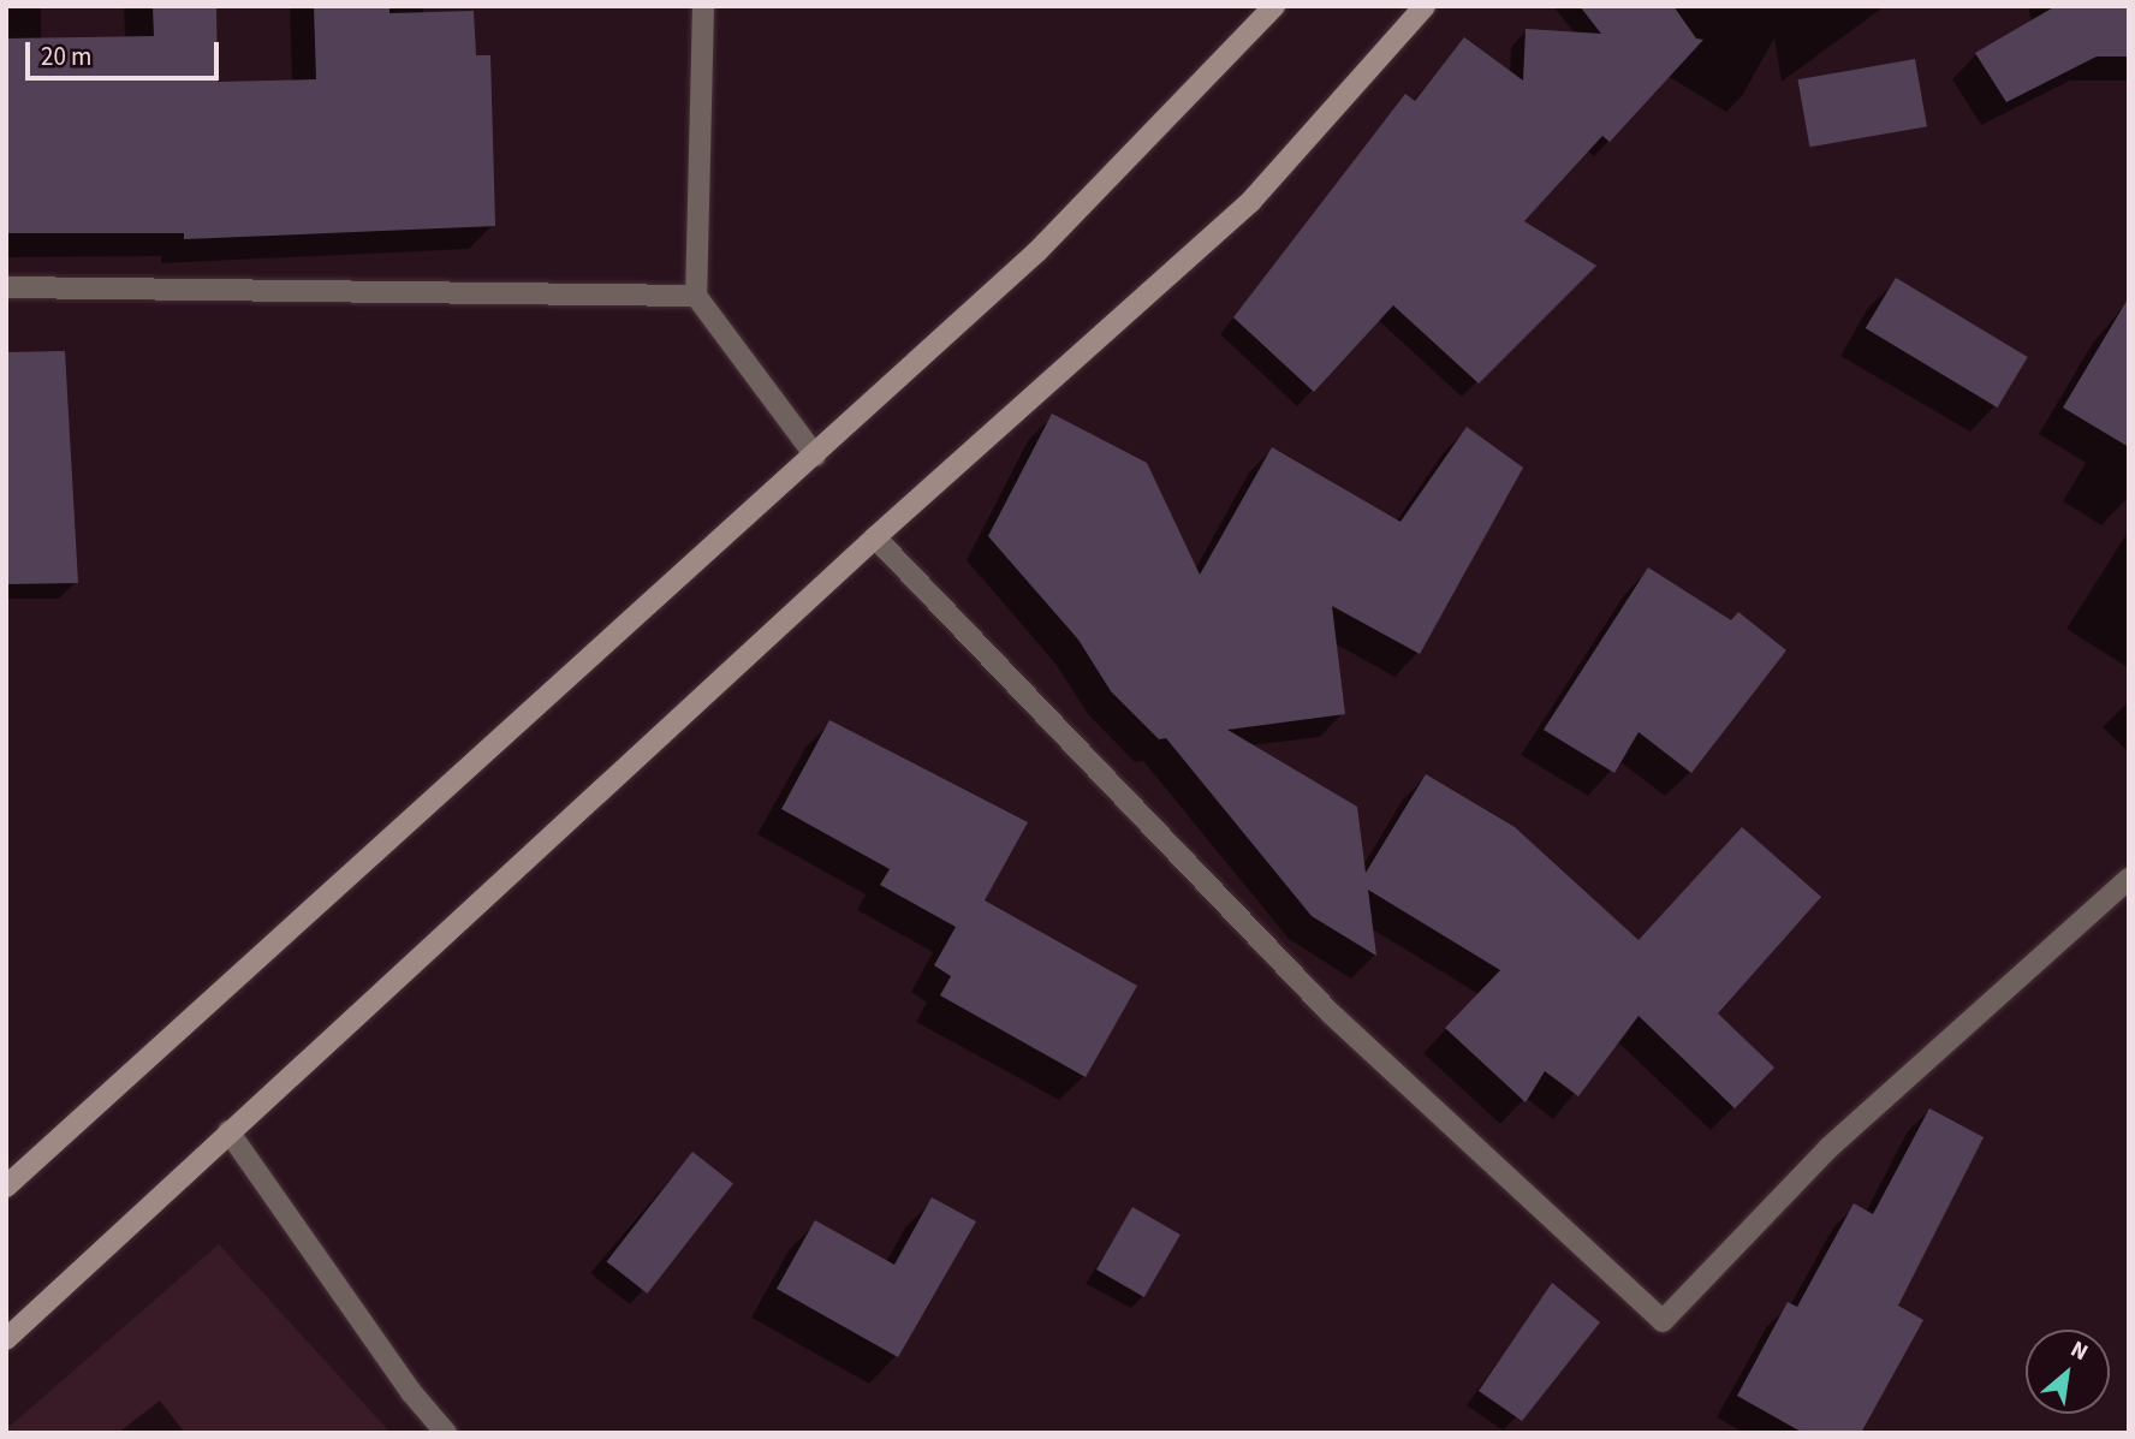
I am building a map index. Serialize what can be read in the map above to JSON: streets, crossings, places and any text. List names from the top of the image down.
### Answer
{
  "scale_bar": "20 m",
  "north": "top right"
}
